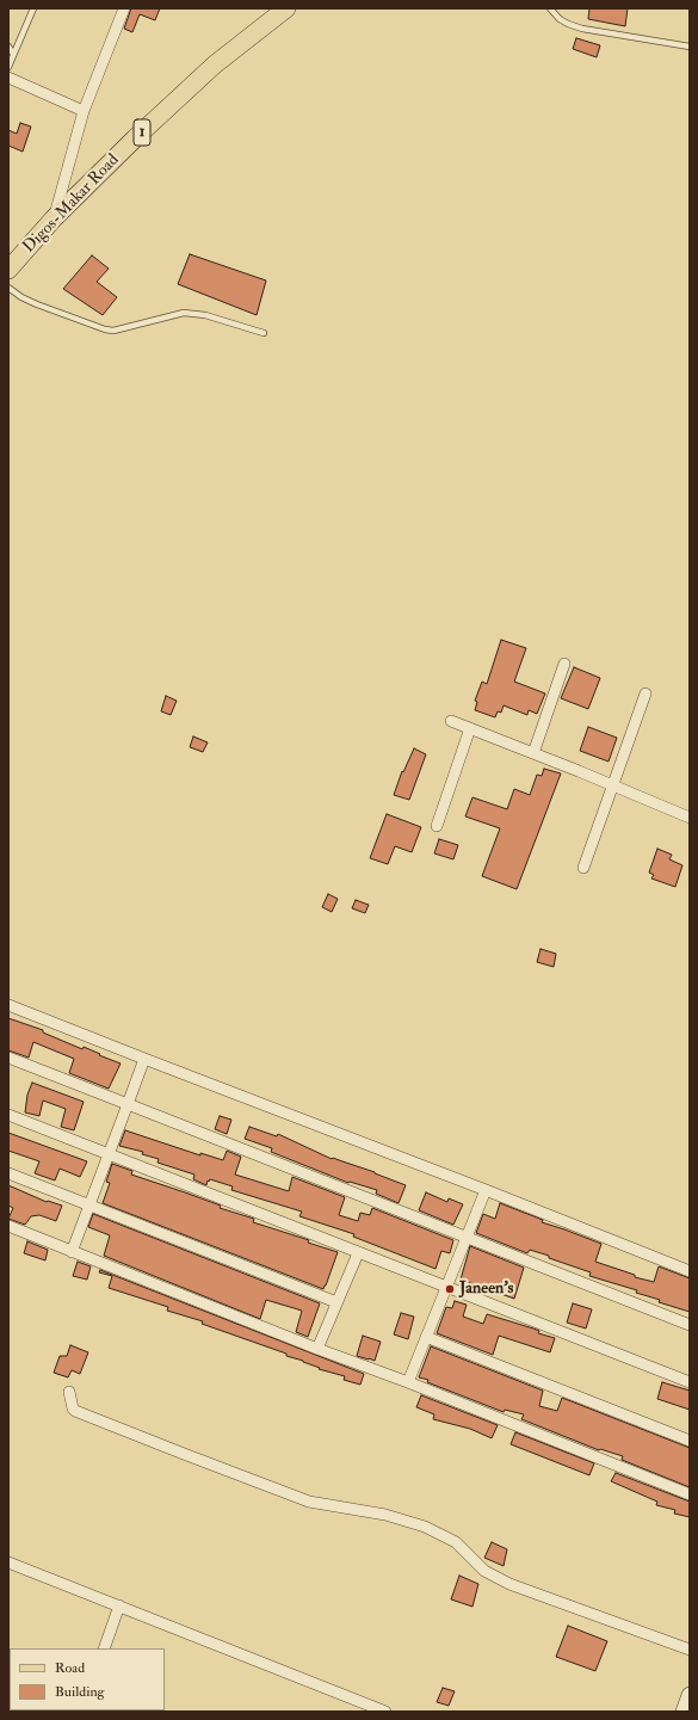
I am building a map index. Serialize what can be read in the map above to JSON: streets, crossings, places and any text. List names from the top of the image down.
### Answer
{
  "streets": {
    "main road": ["1", "Digos-Makar Road"]
  },
  "places": ["Janeen's"],
  "legend": ["Road", "Building"]
}
